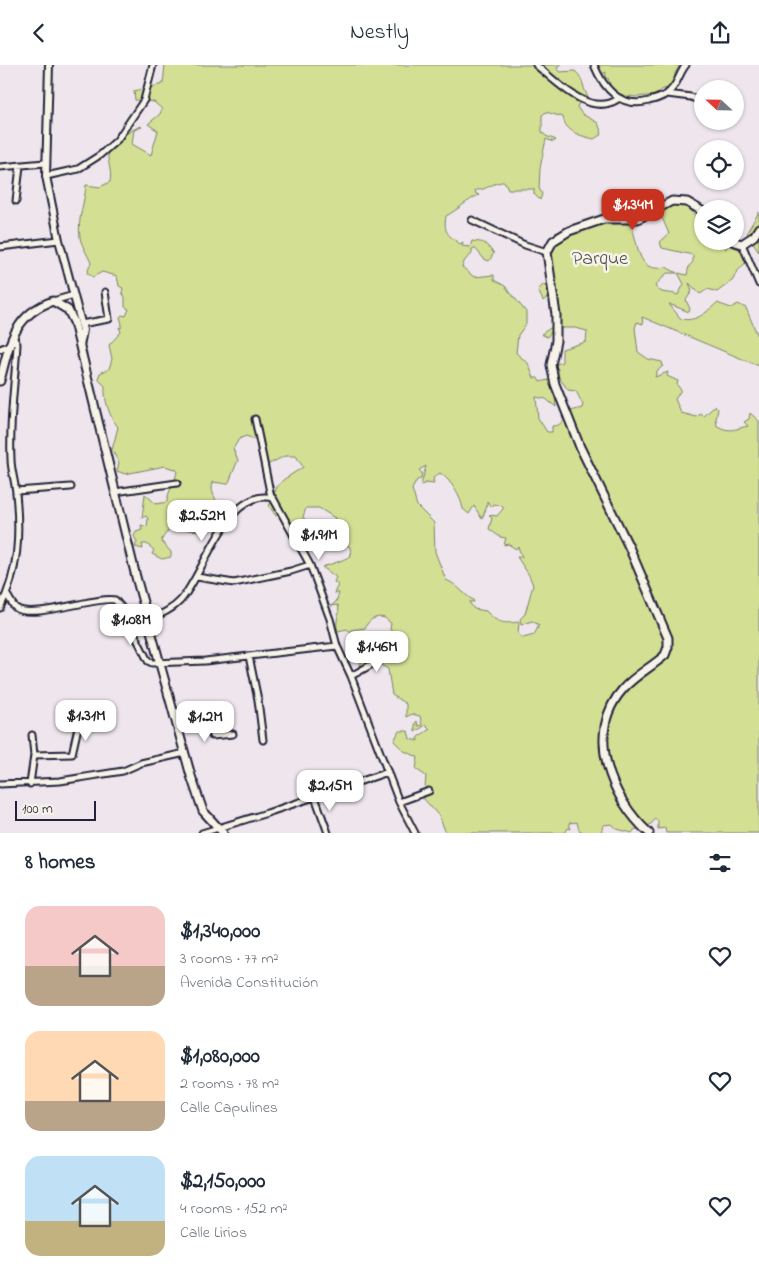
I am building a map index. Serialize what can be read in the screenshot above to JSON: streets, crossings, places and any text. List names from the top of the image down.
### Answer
{
  "parks": ["Parque"],
  "scale_bar": "100 m",
  "north": "left",
  "page": {
    "header": "Nestly",
    "price": [
      "$1.34M",
      "$2.52M",
      "$1.91M",
      "$1.08M",
      "$1.46M",
      "$1.31M",
      "$1.2M",
      "$2.15M"
    ],
    "scale": "100 m",
    "heading": "8 homes",
    "list": [
      {
        "name": "$1,340,000",
        "note": "3 rooms · 77 m² · Avenida Constitución"
      },
      {
        "name": "$1,080,000",
        "note": "2 rooms · 78 m² · Calle Capulines"
      },
      {
        "name": "$2,150,000",
        "note": "4 rooms · 152 m² · Calle Lirios"
      }
    ]
  }
}
